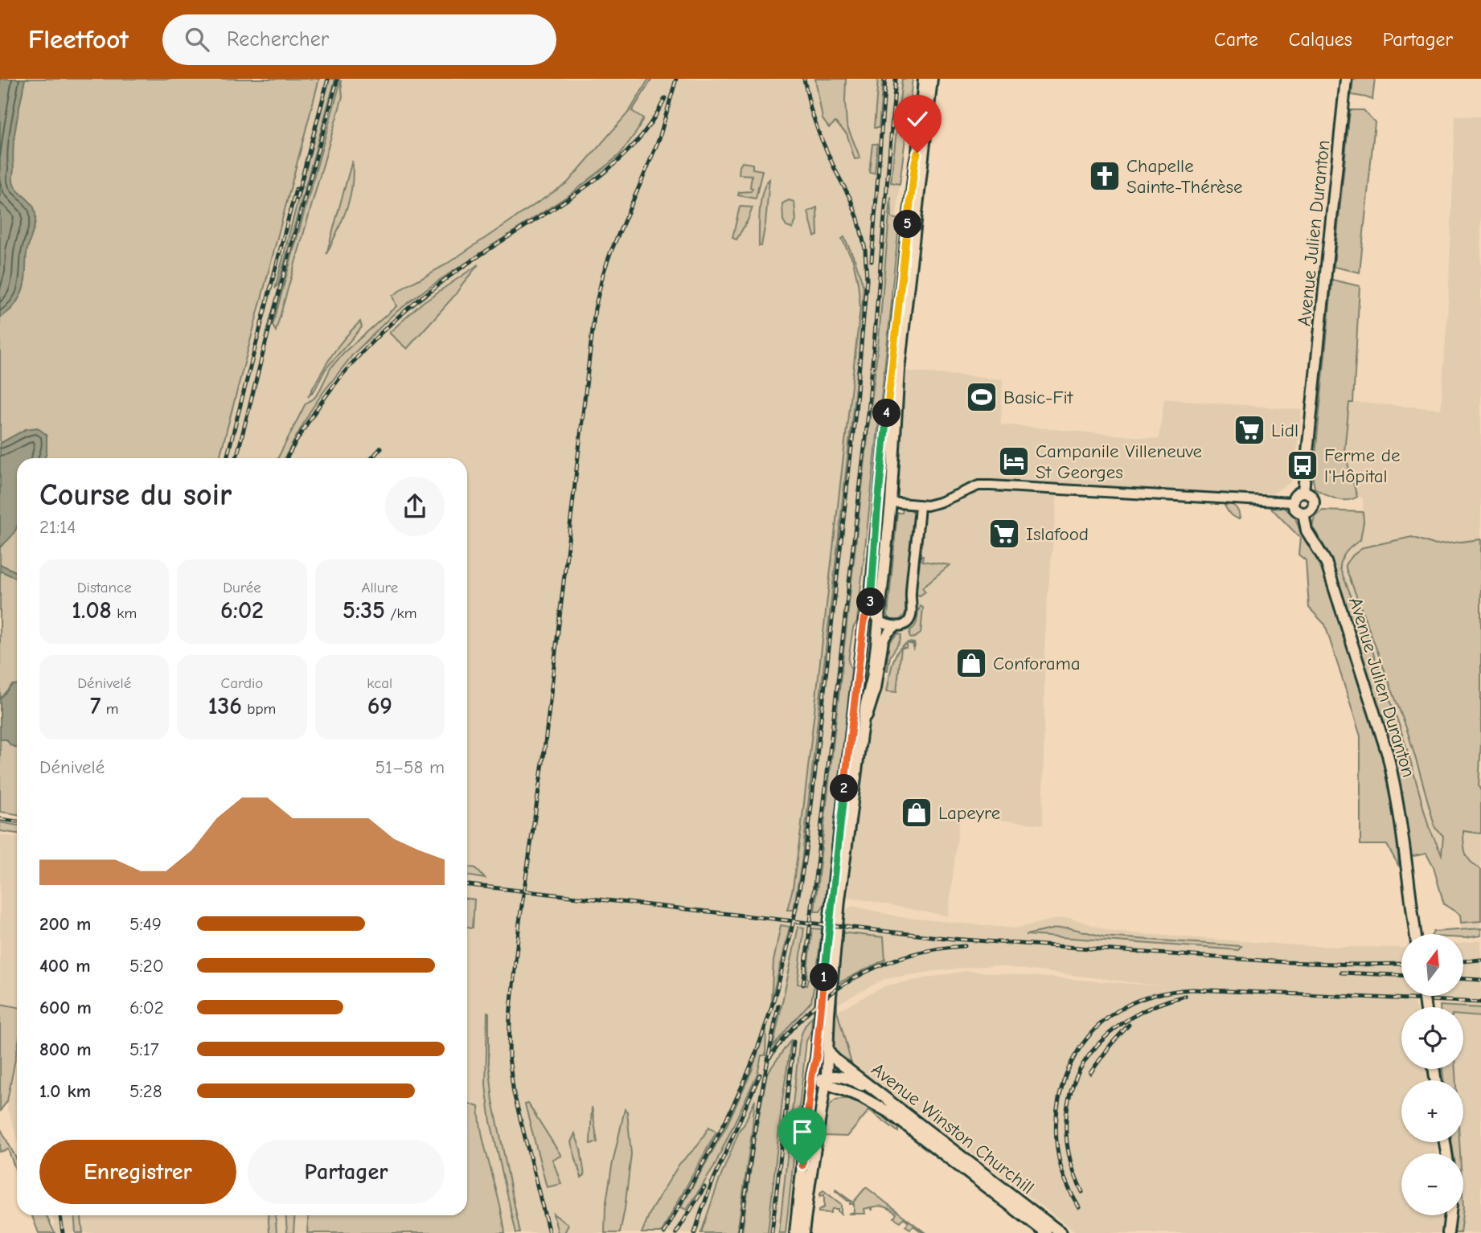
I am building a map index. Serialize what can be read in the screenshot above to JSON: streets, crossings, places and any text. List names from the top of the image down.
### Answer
{
  "streets": {
    "main road": ["Avenue Julien Duranton", "Avenue Winston Churchill"]
  },
  "places": {
    "church": ["Chapelle Sainte-Thérèse"],
    "sports": ["Basic-Fit"],
    "supermarket": ["Lidl", "Islafood"],
    "hotel": ["Campanile Villeneuve St Georges"],
    "bus stop": ["Ferme de l'Hôpital"],
    "shop": ["Conforama", "Lapeyre"]
  },
  "north": "top",
  "page": {
    "header": "Fleetfoot",
    "search": "Rechercher",
    "nav": ["Carte", "Calques", "Partager"],
    "pins": [
      "5",
      "4",
      "3",
      "2",
      "1"
    ],
    "heading": ["Course du soir", "21:14"],
    "stats": [
      ["Distance", "1.08 km"],
      ["Durée", "6:02"],
      ["Allure", "5:35 /km"],
      ["Dénivelé", "7 m"],
      ["Cardio", "136 bpm"],
      ["kcal", "69"]
    ],
    "chart": ["Dénivelé", "51–58 m"],
    "list": [
      {
        "name": "200 m",
        "note": "5:49"
      },
      {
        "name": "400 m",
        "note": "5:20"
      },
      {
        "name": "600 m",
        "note": "6:02"
      },
      {
        "name": "800 m",
        "note": "5:17"
      },
      {
        "name": "1.0 km",
        "note": "5:28"
      }
    ],
    "map_buttons": ["+", "−"],
    "buttons": ["Enregistrer", "Partager"]
  }
}
